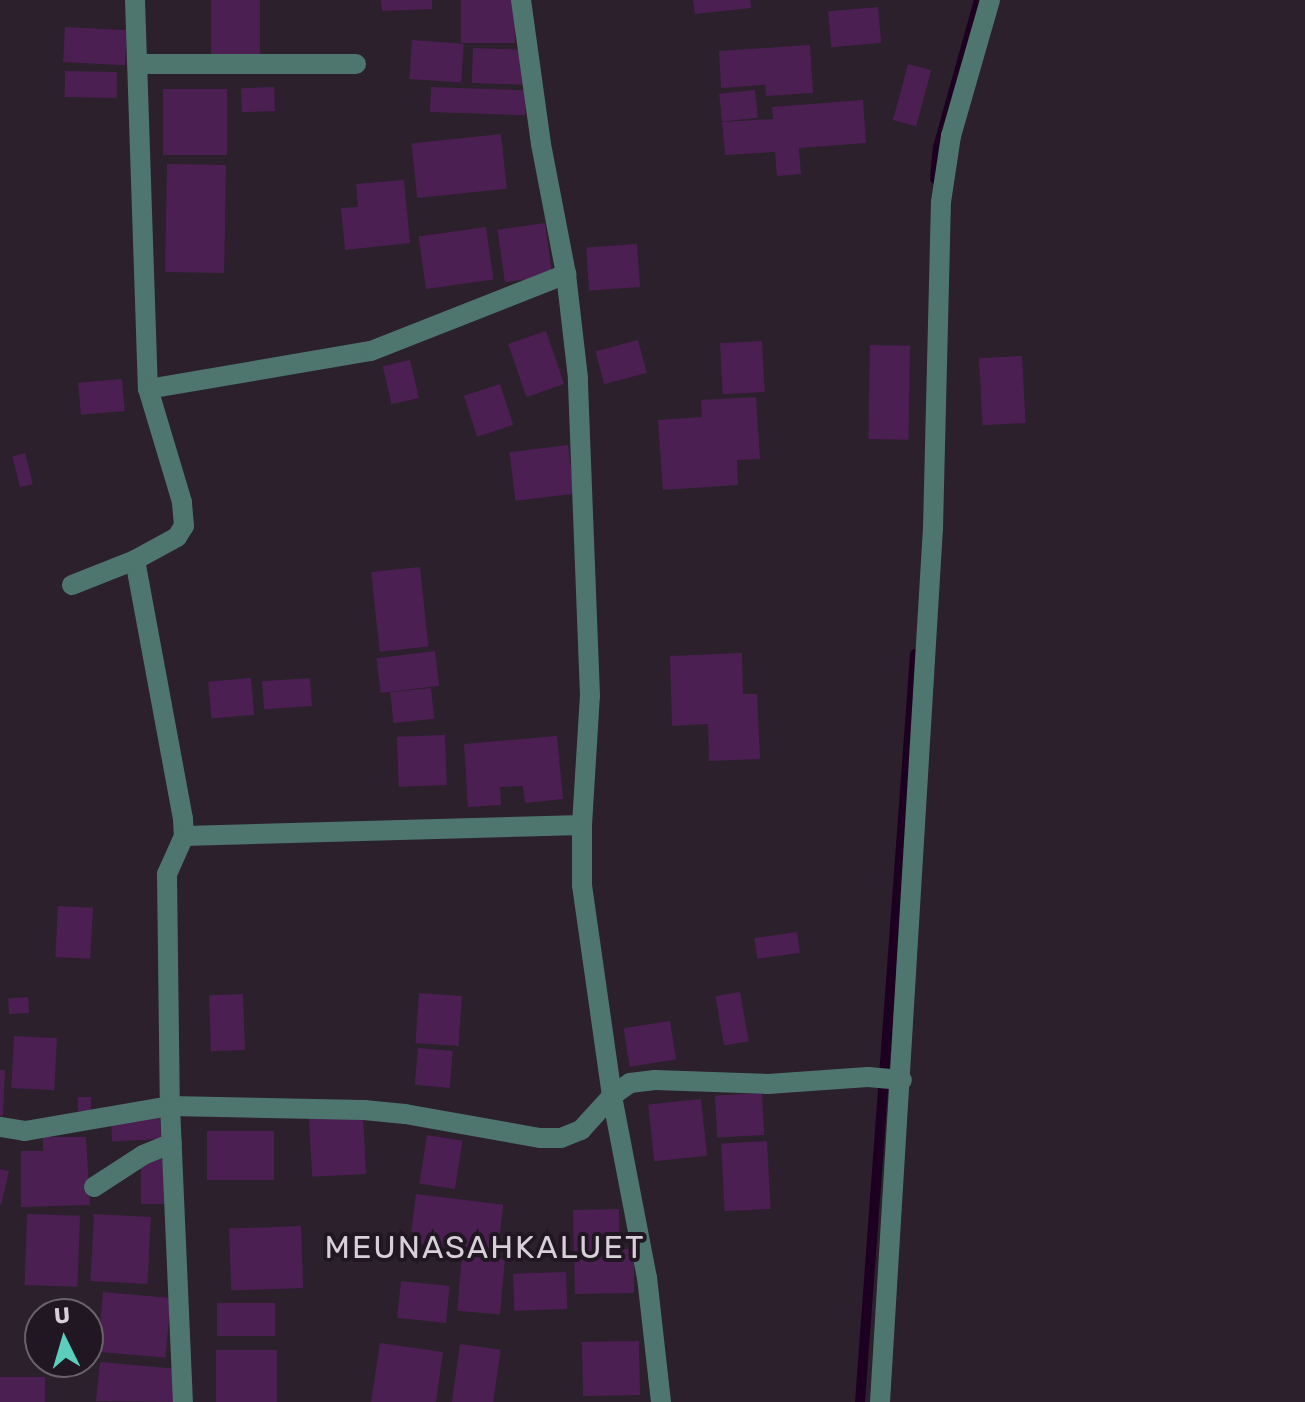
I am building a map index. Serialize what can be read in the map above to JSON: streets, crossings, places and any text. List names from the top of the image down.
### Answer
{
  "districts": ["MEUNASAHKALUET"],
  "north": "top"
}
